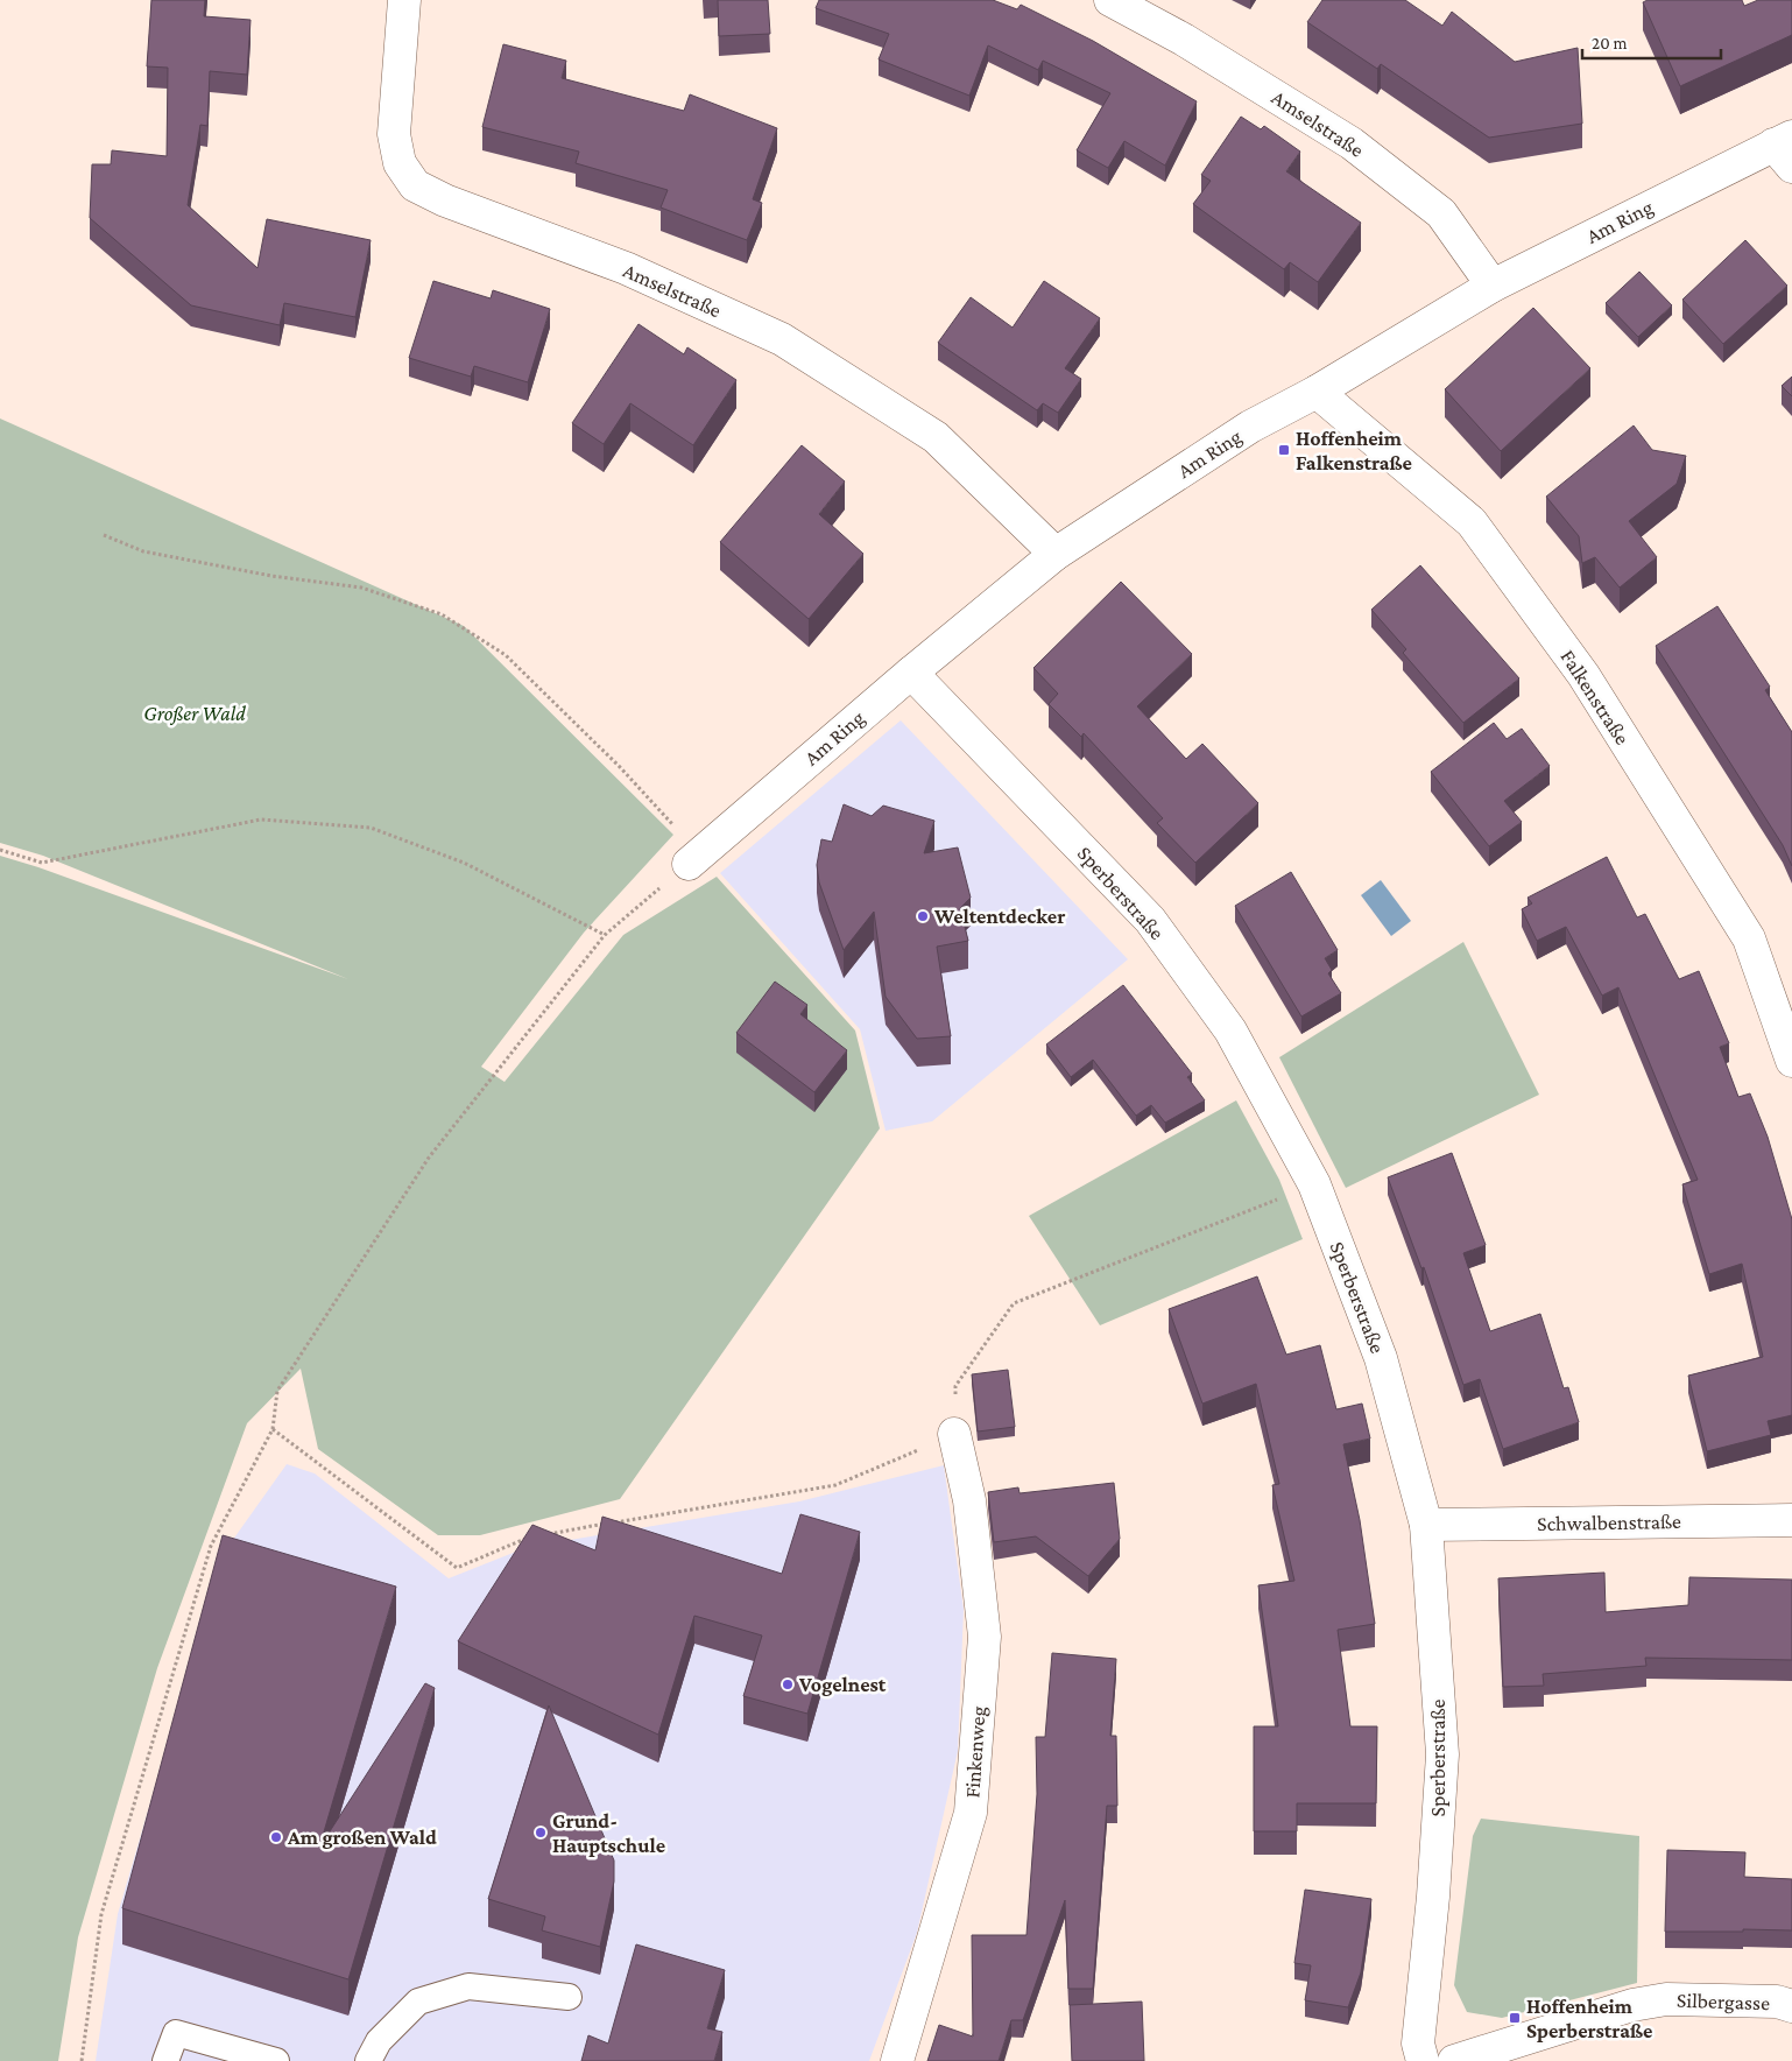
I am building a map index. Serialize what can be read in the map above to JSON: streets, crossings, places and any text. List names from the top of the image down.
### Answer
{
  "streets": {
    "street": [
      "Amselstraße",
      "Am Ring",
      "Falkenstraße",
      "Sperberstraße",
      "Schwalbenstraße",
      "Finkenweg",
      "Silbergasse"
    ]
  },
  "crossings": [
    ["Amselstraße", "Am Ring"],
    ["Am Ring", "Falkenstraße"],
    ["Am Ring", "Sperberstraße"],
    ["Sperberstraße", "Schwalbenstraße"]
  ],
  "parks": ["Großer Wald"],
  "places": {
    "transit": ["Hoffenheim Falkenstraße", "Hoffenheim Sperberstraße"],
    "other": [
      "Weltentdecker",
      "Vogelnest",
      "Grund- Hauptschule",
      "Am großen Wald"
    ]
  },
  "scale_bar": "20 m"
}
